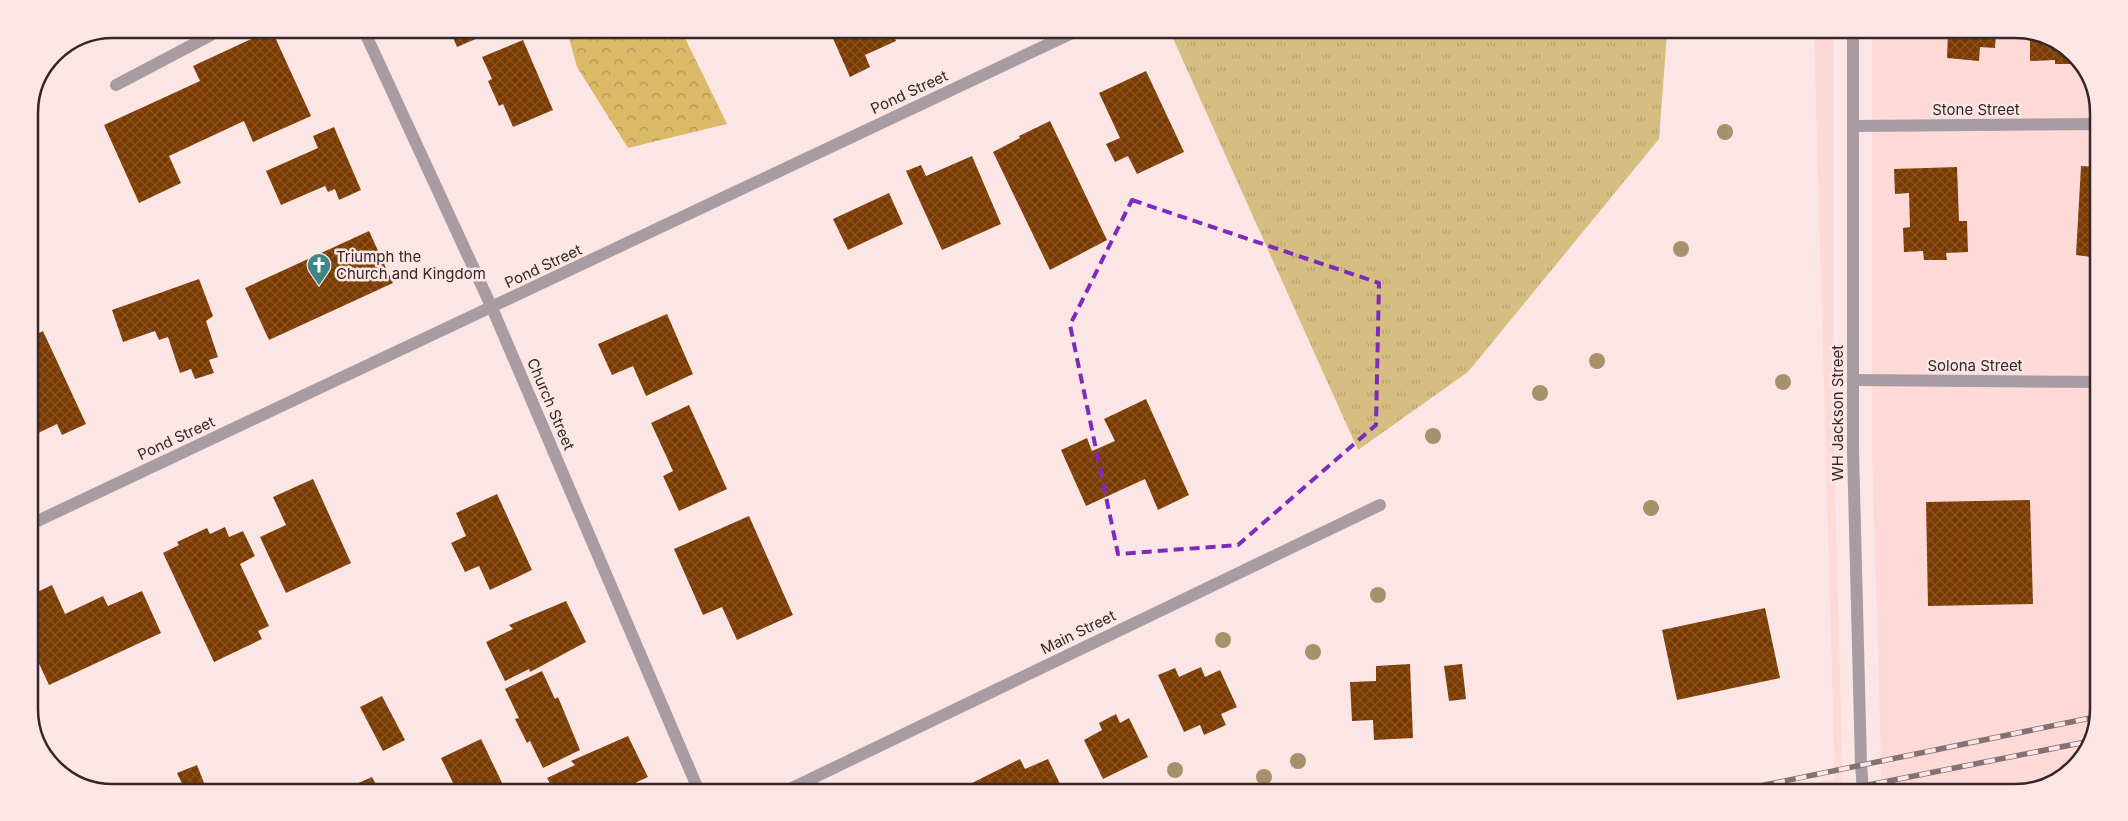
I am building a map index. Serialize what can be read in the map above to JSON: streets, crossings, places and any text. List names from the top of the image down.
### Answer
{
  "streets": {
    "street": [
      "Pond Street",
      "Stone Street",
      "Solona Street",
      "Church Street",
      "WH Jackson Street",
      "Main Street"
    ]
  },
  "crossings": [
    ["Pond Street", "Church Street"],
    ["Stone Street", "WH Jackson Street"],
    ["Solona Street", "WH Jackson Street"]
  ],
  "places": {
    "church": ["Triumph the Church and Kingdom"]
  }
}
